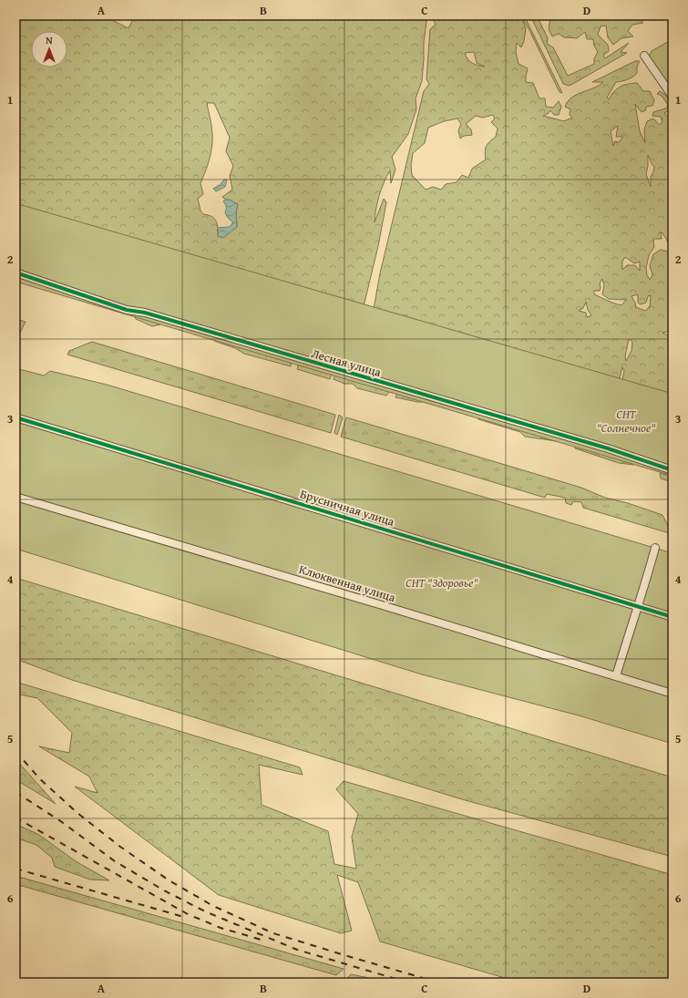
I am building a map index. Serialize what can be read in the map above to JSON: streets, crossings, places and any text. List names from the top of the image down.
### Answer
{
  "streets": {
    "street": ["Лесная улица", "Брусничная улица", "Клюквенная улица"]
  },
  "parks": ["СНТ \"Солнечное\"", "СНТ \"Здоровье\""],
  "north": "top",
  "grid": {
    "columns": [
      "A",
      "B",
      "C",
      "D"
    ],
    "rows": [
      "1",
      "2",
      "3",
      "4",
      "5",
      "6"
    ]
  }
}
